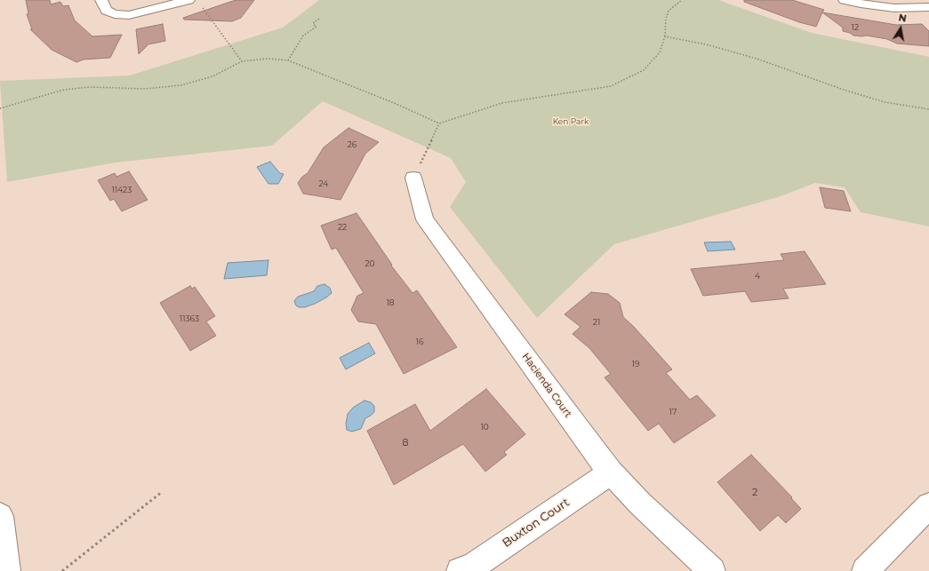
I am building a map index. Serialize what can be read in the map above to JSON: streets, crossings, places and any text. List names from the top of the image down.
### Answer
{
  "streets": {
    "street": ["Hacienda Court", "Buxton Court"]
  },
  "crossings": [
    ["Hacienda Court", "Buxton Court"]
  ],
  "parks": ["Ken Park"],
  "house_numbers": [
    "12",
    "26",
    "24",
    "11423",
    "22",
    "20",
    "4",
    "18",
    "11363",
    "21",
    "16",
    "19",
    "17",
    "10",
    "8",
    "2"
  ],
  "north": "top"
}
